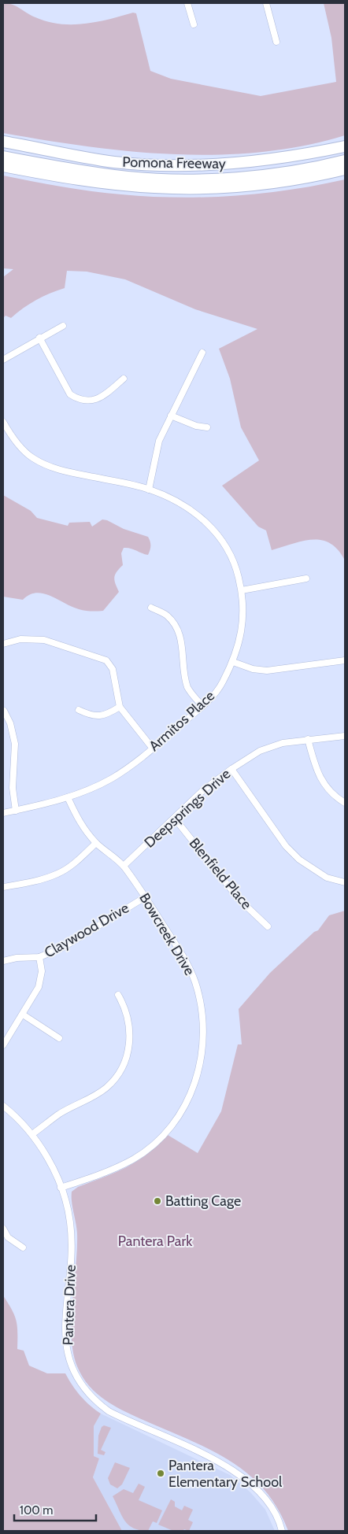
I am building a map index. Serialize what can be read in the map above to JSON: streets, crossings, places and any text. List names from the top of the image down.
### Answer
{
  "streets": {
    "highway": ["Pomona Freeway"],
    "street": [
      "Armitos Place",
      "Deepsprings Drive",
      "Blenfield Place",
      "Claywood Drive",
      "Bowcreek Drive",
      "Pantera Drive"
    ]
  },
  "crossings": [
    ["Armitos Place", "Bowcreek Drive"],
    ["Deepsprings Drive", "Blenfield Place"],
    ["Deepsprings Drive", "Bowcreek Drive"],
    ["Claywood Drive", "Bowcreek Drive"],
    ["Bowcreek Drive", "Pantera Drive"]
  ],
  "parks": ["Pantera Park"],
  "places": ["Batting Cage", "Pantera Elementary School"],
  "scale_bar": "100 m"
}
